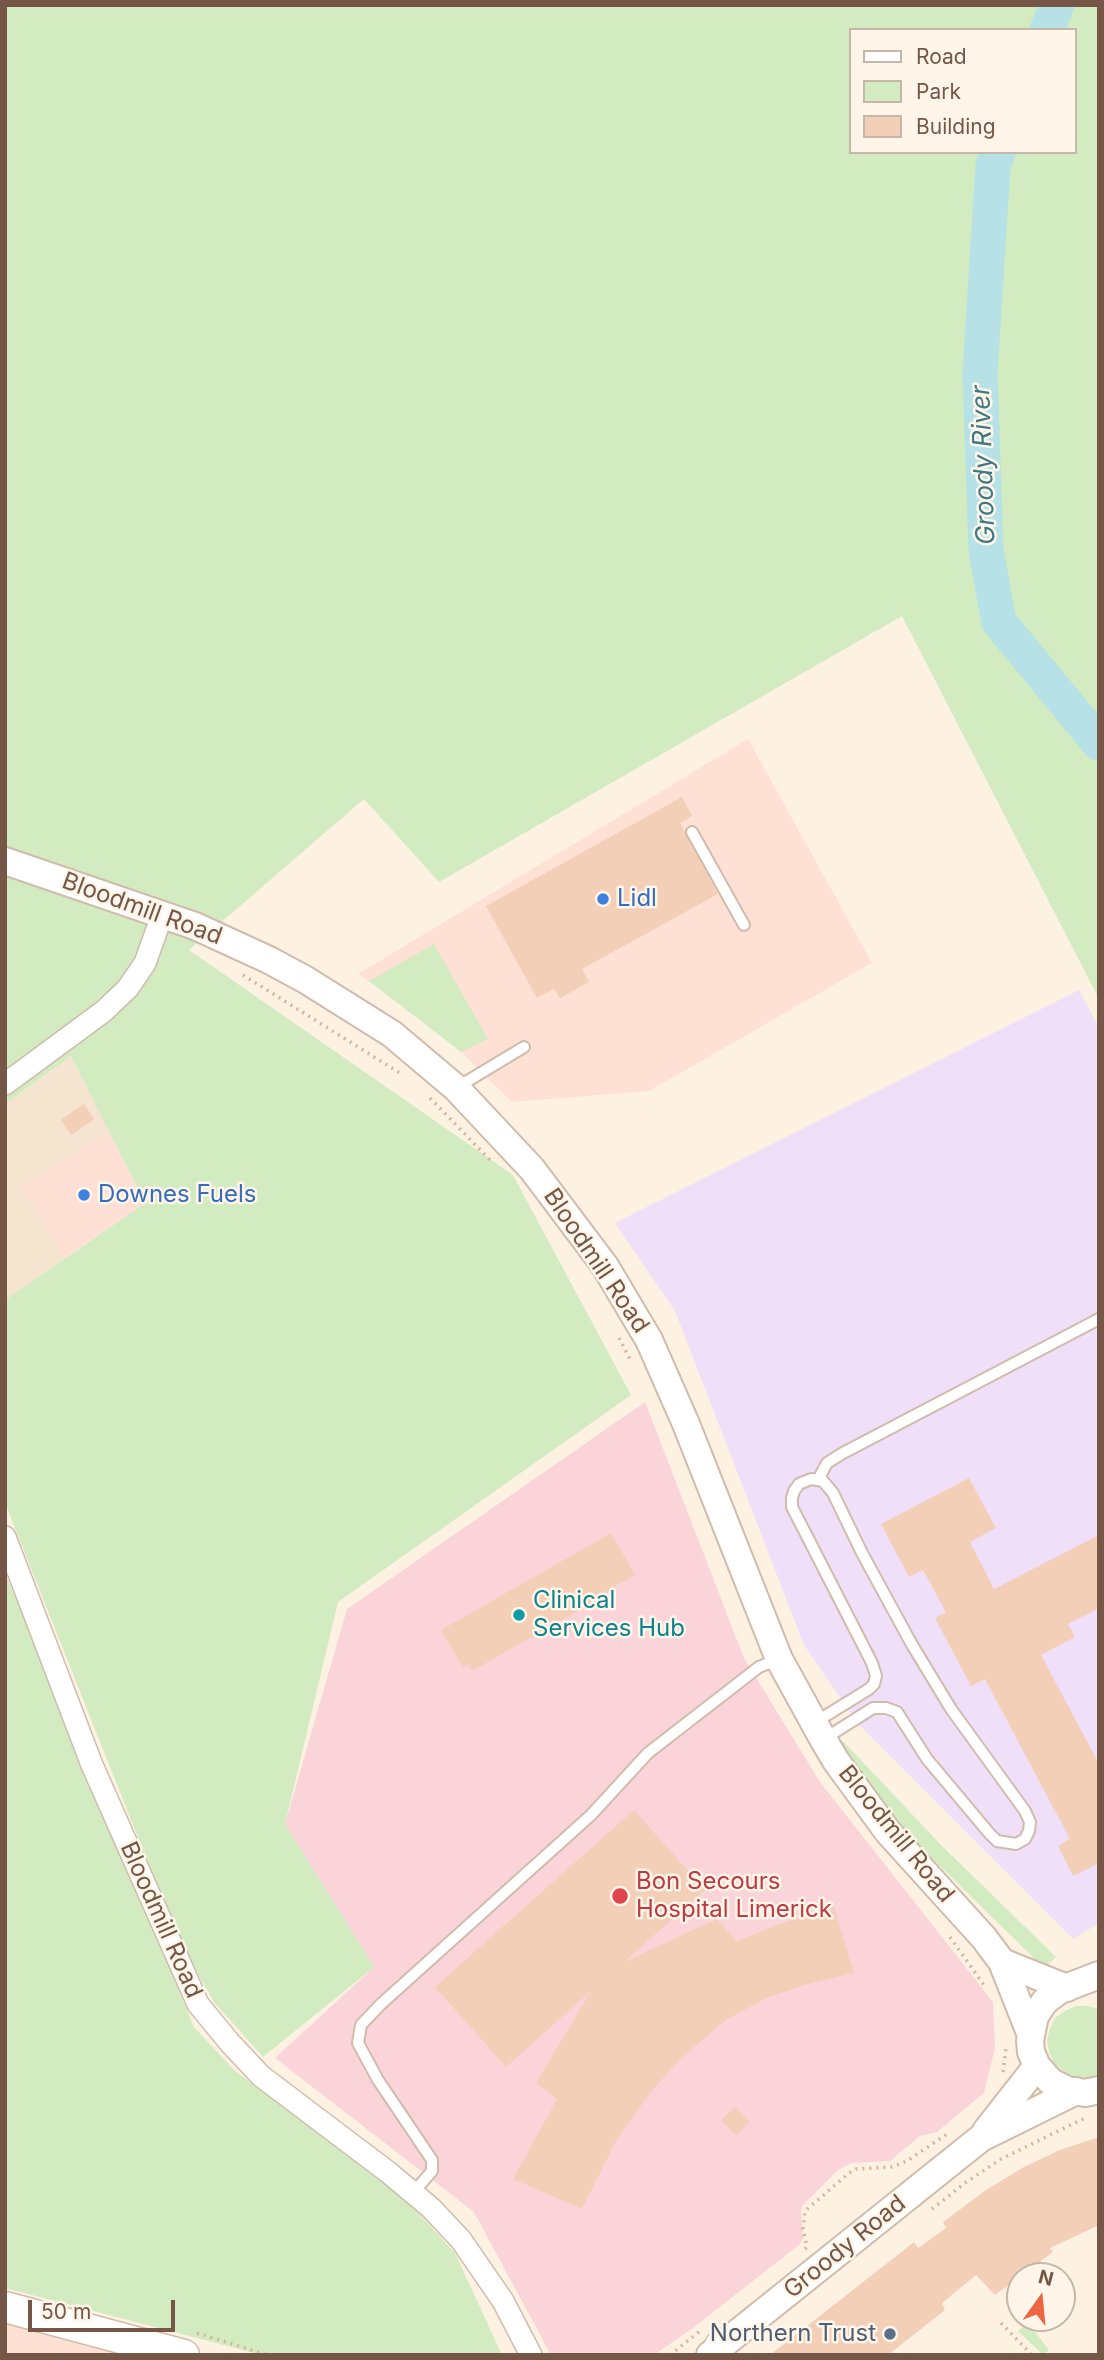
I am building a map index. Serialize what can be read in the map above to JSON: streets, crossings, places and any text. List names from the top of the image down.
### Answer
{
  "streets": {
    "street": ["Bloodmill Road", "Groody Road"]
  },
  "water": ["Groody River"],
  "places": [
    "Lidl",
    "Downes Fuels",
    "Clinical Services Hub",
    "Bon Secours Hospital Limerick",
    "Northern Trust"
  ],
  "legend": ["Road", "Park", "Building"],
  "scale_bar": "50 m",
  "north": "top"
}
